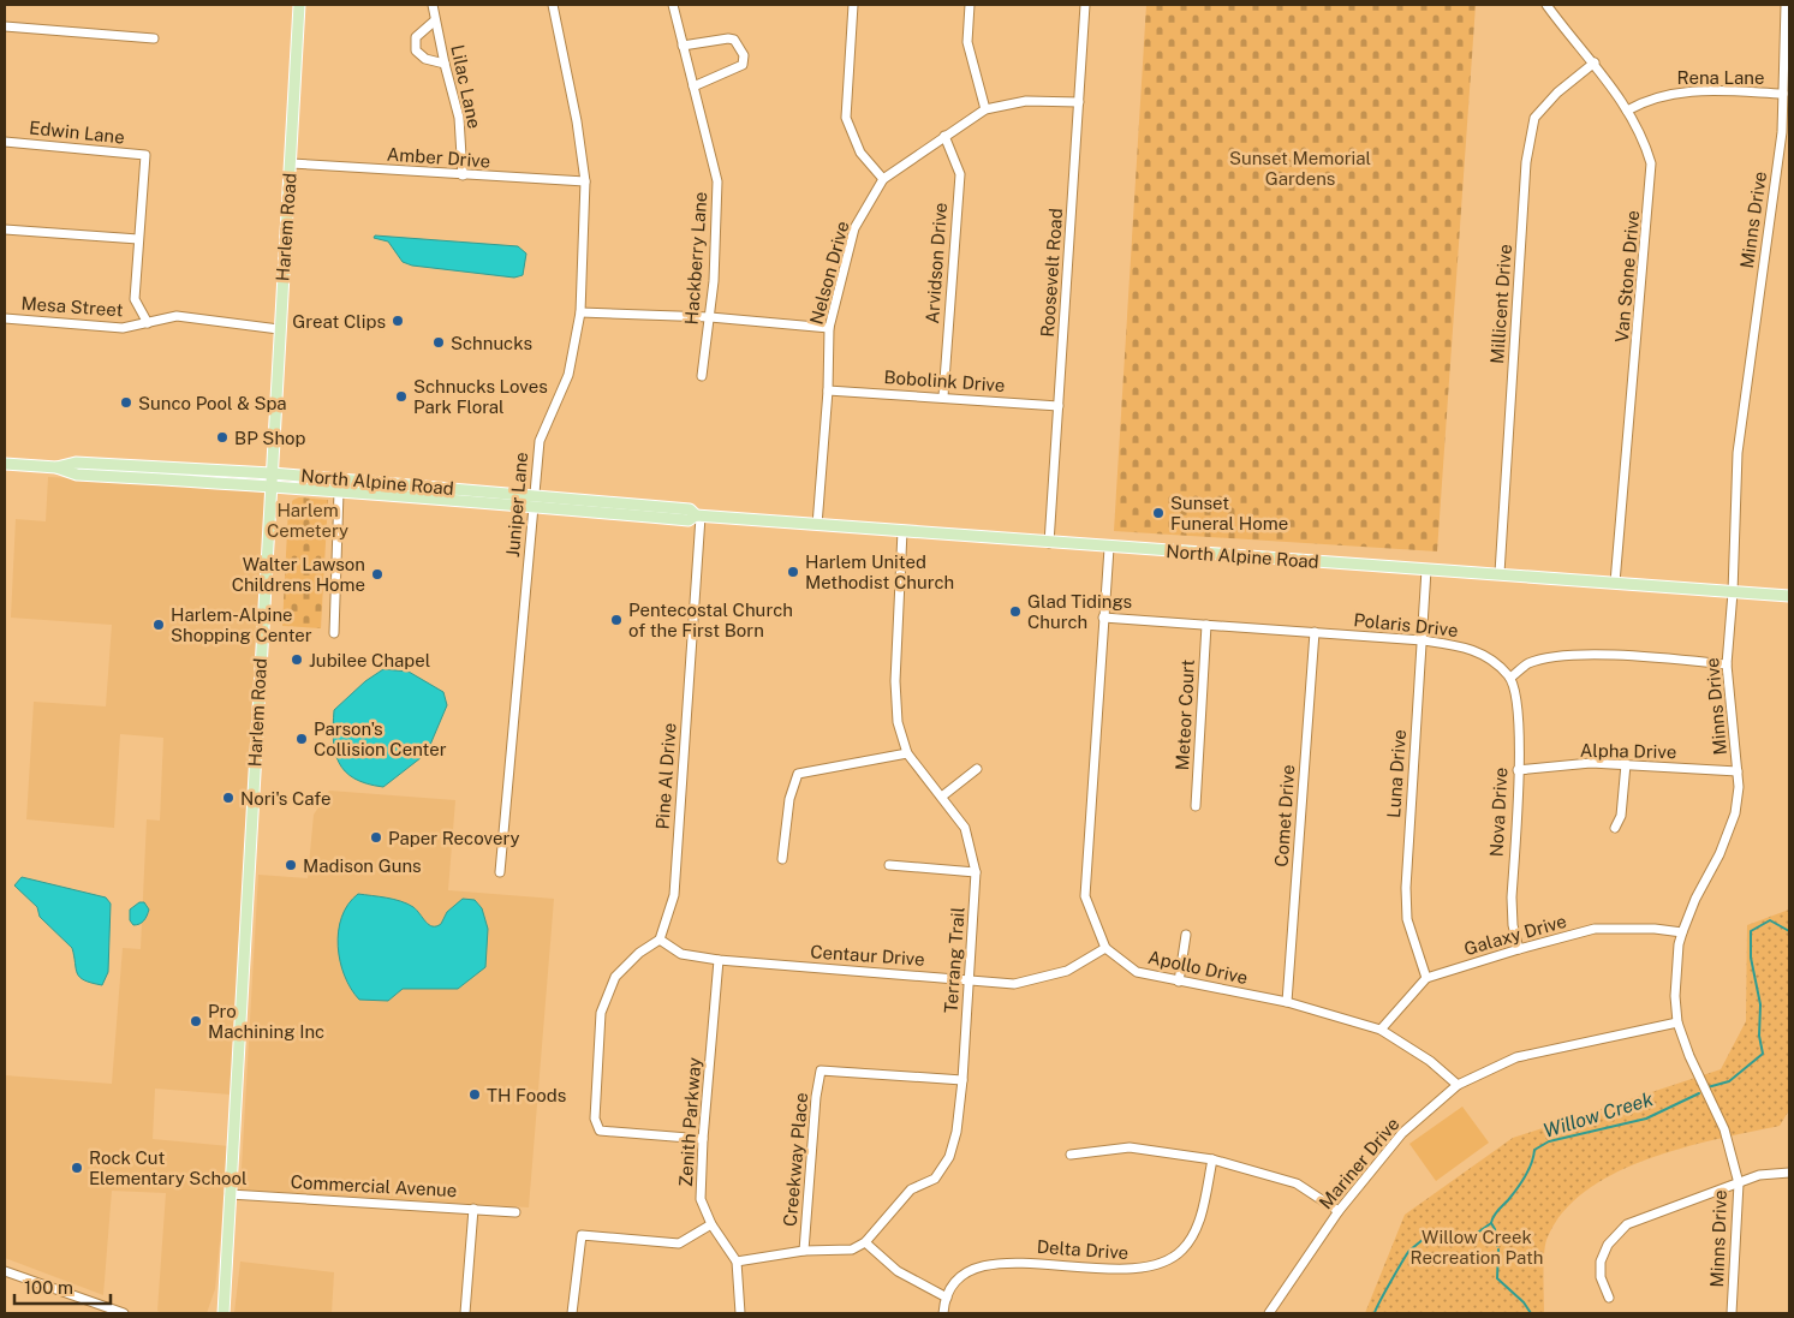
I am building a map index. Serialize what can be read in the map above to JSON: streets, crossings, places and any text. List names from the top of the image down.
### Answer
{
  "streets": {
    "main road": ["Harlem Road", "North Alpine Road"],
    "street": [
      "Rena Lane",
      "Lilac Lane",
      "Edwin Lane",
      "Amber Drive",
      "Minns Drive",
      "Hackberry Lane",
      "Arvidson Drive",
      "Nelson Drive",
      "Roosevelt Road",
      "Van Stone Drive",
      "Millicent Drive",
      "Mesa Street",
      "Bobolink Drive",
      "Juniper Lane",
      "Polaris Drive",
      "Meteor Court",
      "Alpha Drive",
      "Luna Drive",
      "Pine Al Drive",
      "Nova Drive",
      "Comet Drive",
      "Galaxy Drive",
      "Centaur Drive",
      "Terrang Trail",
      "Apollo Drive",
      "Zenith Parkway",
      "Creekway Place",
      "Mariner Drive",
      "Commercial Avenue",
      "Delta Drive"
    ]
  },
  "crossings": [
    ["Rena Lane", "Minns Drive"],
    ["Rena Lane", "Van Stone Drive"],
    ["Lilac Lane", "Amber Drive"],
    ["Amber Drive", "Harlem Road"],
    ["Amber Drive", "Juniper Lane"],
    ["Minns Drive", "North Alpine Road"],
    ["Minns Drive", "Alpha Drive"],
    ["Minns Drive", "Galaxy Drive"],
    ["Minns Drive", "Mariner Drive"],
    ["Harlem Road", "Mesa Street"],
    ["Harlem Road", "North Alpine Road"],
    ["Harlem Road", "Commercial Avenue"],
    ["Arvidson Drive", "Nelson Drive"],
    ["Arvidson Drive", "Bobolink Drive"],
    ["Nelson Drive", "Roosevelt Road"],
    ["Nelson Drive", "Bobolink Drive"],
    ["Nelson Drive", "North Alpine Road"],
    ["Roosevelt Road", "Bobolink Drive"],
    ["Roosevelt Road", "North Alpine Road"],
    ["Van Stone Drive", "Millicent Drive"],
    ["Van Stone Drive", "North Alpine Road"],
    ["Millicent Drive", "North Alpine Road"],
    ["North Alpine Road", "Juniper Lane"],
    ["North Alpine Road", "Luna Drive"],
    ["North Alpine Road", "Pine Al Drive"],
    ["North Alpine Road", "Terrang Trail"],
    ["Polaris Drive", "Meteor Court"],
    ["Polaris Drive", "Luna Drive"],
    ["Polaris Drive", "Nova Drive"],
    ["Polaris Drive", "Comet Drive"],
    ["Alpha Drive", "Nova Drive"],
    ["Luna Drive", "Galaxy Drive"],
    ["Pine Al Drive", "Centaur Drive"],
    ["Nova Drive", "Galaxy Drive"],
    ["Comet Drive", "Apollo Drive"],
    ["Centaur Drive", "Terrang Trail"],
    ["Centaur Drive", "Apollo Drive"],
    ["Centaur Drive", "Zenith Parkway"],
    ["Terrang Trail", "Creekway Place"],
    ["Apollo Drive", "Mariner Drive"]
  ],
  "water": ["Willow Creek"],
  "parks": ["Sunset Memorial Gardens", "Harlem Cemetery", "Willow Creek Recreation Path"],
  "places": [
    "Great Clips",
    "Schnucks",
    "Schnucks Loves Park Floral",
    "Sunco Pool & Spa",
    "BP Shop",
    "Sunset Funeral Home",
    "Harlem United Methodist Church",
    "Walter Lawson Childrens Home",
    "Glad Tidings Church",
    "Pentecostal Church of the First Born",
    "Harlem-Alpine Shopping Center",
    "Jubilee Chapel",
    "Parson's Collision Center",
    "Nori's Cafe",
    "Paper Recovery",
    "Madison Guns",
    "Pro Machining Inc",
    "TH Foods",
    "Rock Cut Elementary School"
  ],
  "scale_bar": "100 m"
}
